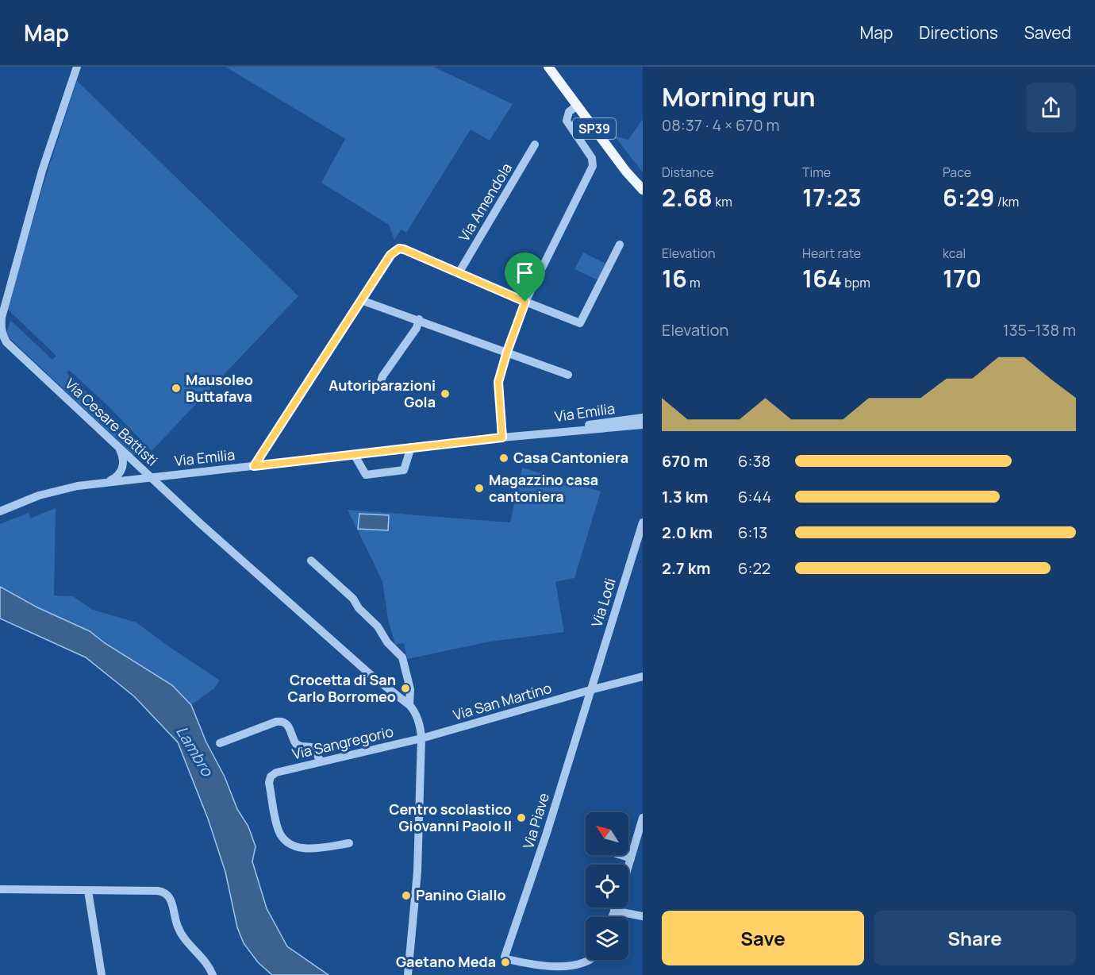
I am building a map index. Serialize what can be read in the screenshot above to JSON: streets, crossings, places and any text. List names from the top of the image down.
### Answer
{
  "streets": {
    "main road": ["SP39"],
    "street": [
      "Via Amendola",
      "Via Emilia",
      "Via Cesare Battisti",
      "Via Lodi",
      "Via San Martino",
      "Via Sangregorio",
      "Via Piave"
    ]
  },
  "crossings": [
    ["Via Emilia", "Via Cesare Battisti"],
    ["Via Cesare Battisti", "Via San Martino"],
    ["Via Cesare Battisti", "Via Sangregorio"],
    ["Via Lodi", "Via San Martino"],
    ["Via Lodi", "Via Piave"],
    ["Via San Martino", "Via Sangregorio"],
    ["Via San Martino", "Via Piave"]
  ],
  "water": ["Lambro"],
  "places": [
    "Mausoleo Buttafava",
    "Autoriparazioni Gola",
    "Casa Cantoniera",
    "Magazzino casa cantoniera",
    "Crocetta di San Carlo Borromeo",
    "Centro scolastico Giovanni Paolo II",
    "Panino Giallo",
    "Gaetano Meda"
  ],
  "north": "top left",
  "page": {
    "header": "Map",
    "nav": ["Map", "Directions", "Saved"],
    "heading": ["Morning run", "08:37 · 4 × 670 m"],
    "stats": [
      ["Distance", "2.68 km"],
      ["Time", "17:23"],
      ["Pace", "6:29 /km"],
      ["Elevation", "16 m"],
      ["Heart rate", "164 bpm"],
      ["kcal", "170"]
    ],
    "chart": ["Elevation", "135–138 m"],
    "list": [
      {
        "name": "670 m",
        "note": "6:38"
      },
      {
        "name": "1.3 km",
        "note": "6:44"
      },
      {
        "name": "2.0 km",
        "note": "6:13"
      },
      {
        "name": "2.7 km",
        "note": "6:22"
      }
    ],
    "buttons": ["Save", "Share"]
  }
}
